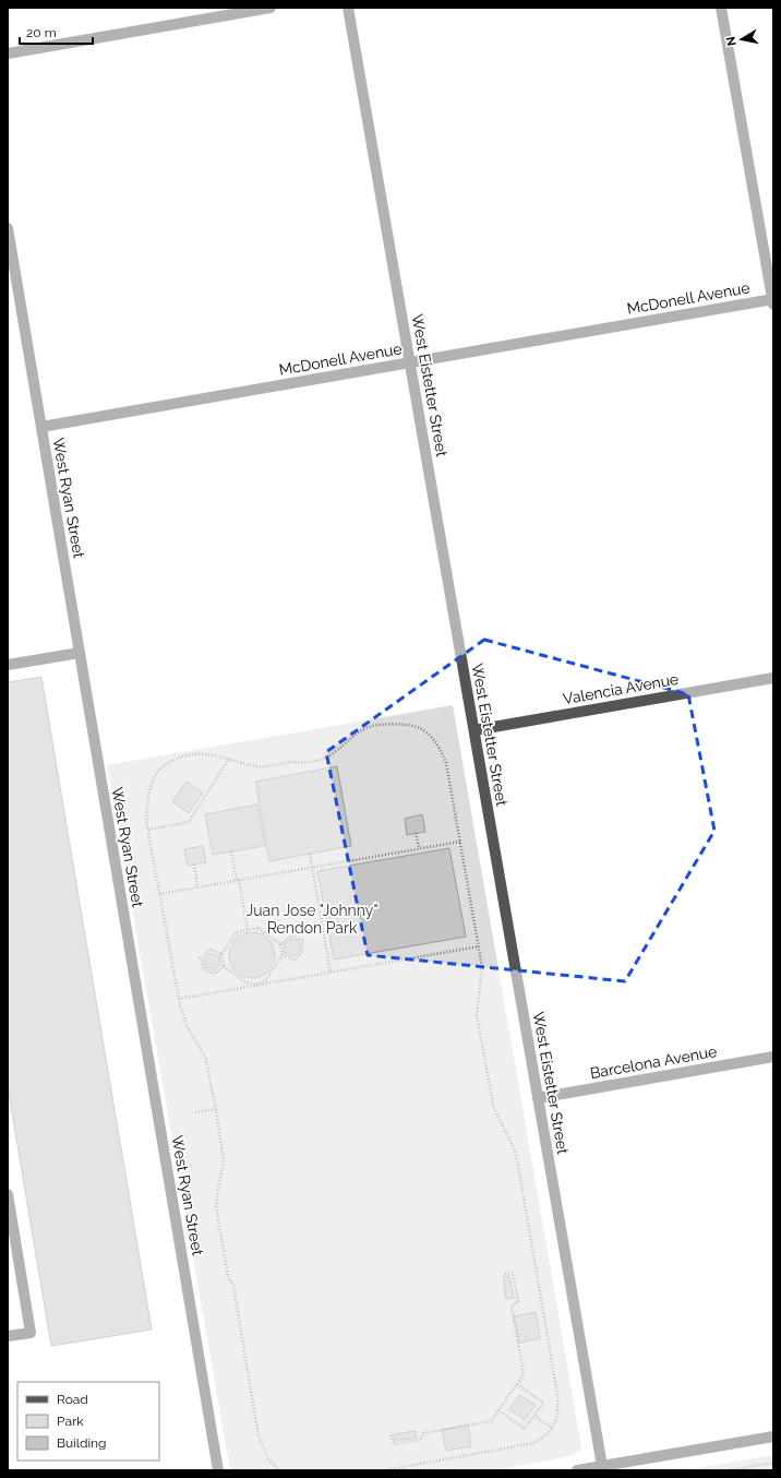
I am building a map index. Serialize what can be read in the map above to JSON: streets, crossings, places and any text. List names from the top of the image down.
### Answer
{
  "streets": {
    "street": [
      "McDonell Avenue",
      "West Eistetter Street",
      "West Ryan Street",
      "Valencia Avenue",
      "Barcelona Avenue"
    ]
  },
  "crossings": [
    ["McDonell Avenue", "West Eistetter Street"],
    ["McDonell Avenue", "West Ryan Street"],
    ["West Eistetter Street", "Valencia Avenue"],
    ["West Eistetter Street", "Barcelona Avenue"]
  ],
  "parks": ["Juan Jose \"Johnny\" Rendon Park"],
  "legend": ["Road", "Park", "Building"],
  "scale_bar": "20 m",
  "north": "left"
}
